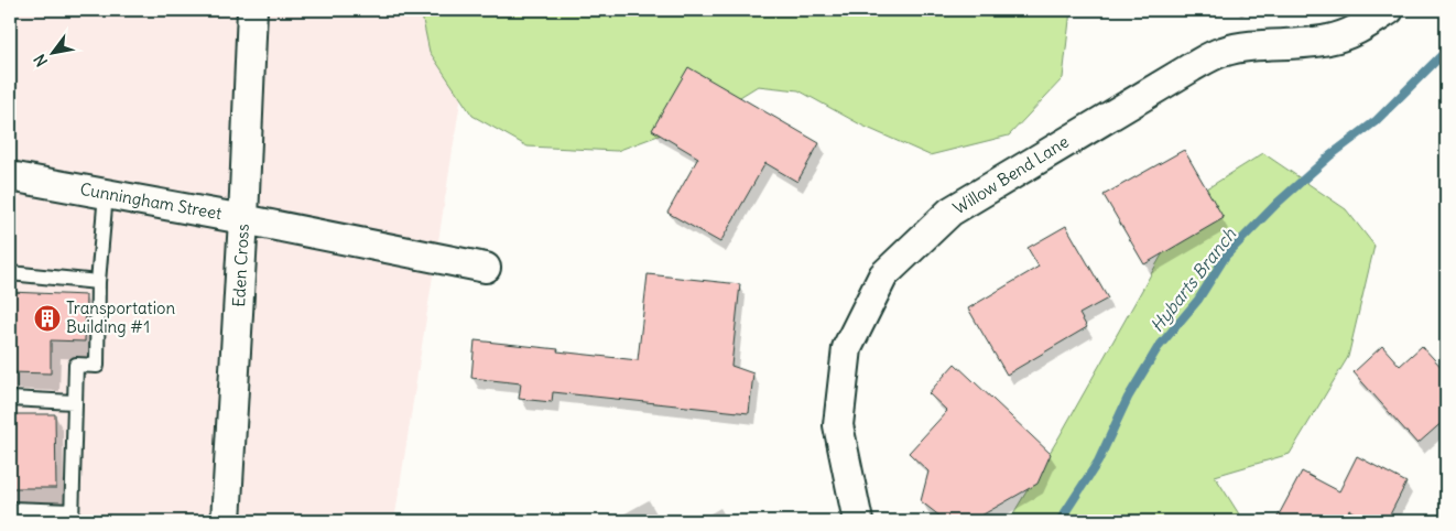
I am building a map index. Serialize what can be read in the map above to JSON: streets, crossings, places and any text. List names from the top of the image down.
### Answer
{
  "streets": {
    "street": ["Willow Bend Lane", "Cunningham Street", "Eden Cross"]
  },
  "crossings": [
    ["Cunningham Street", "Eden Cross"]
  ],
  "water": ["Hybarts Branch"],
  "places": {
    "building": ["Transportation Building #1"]
  },
  "north": "bottom left"
}
